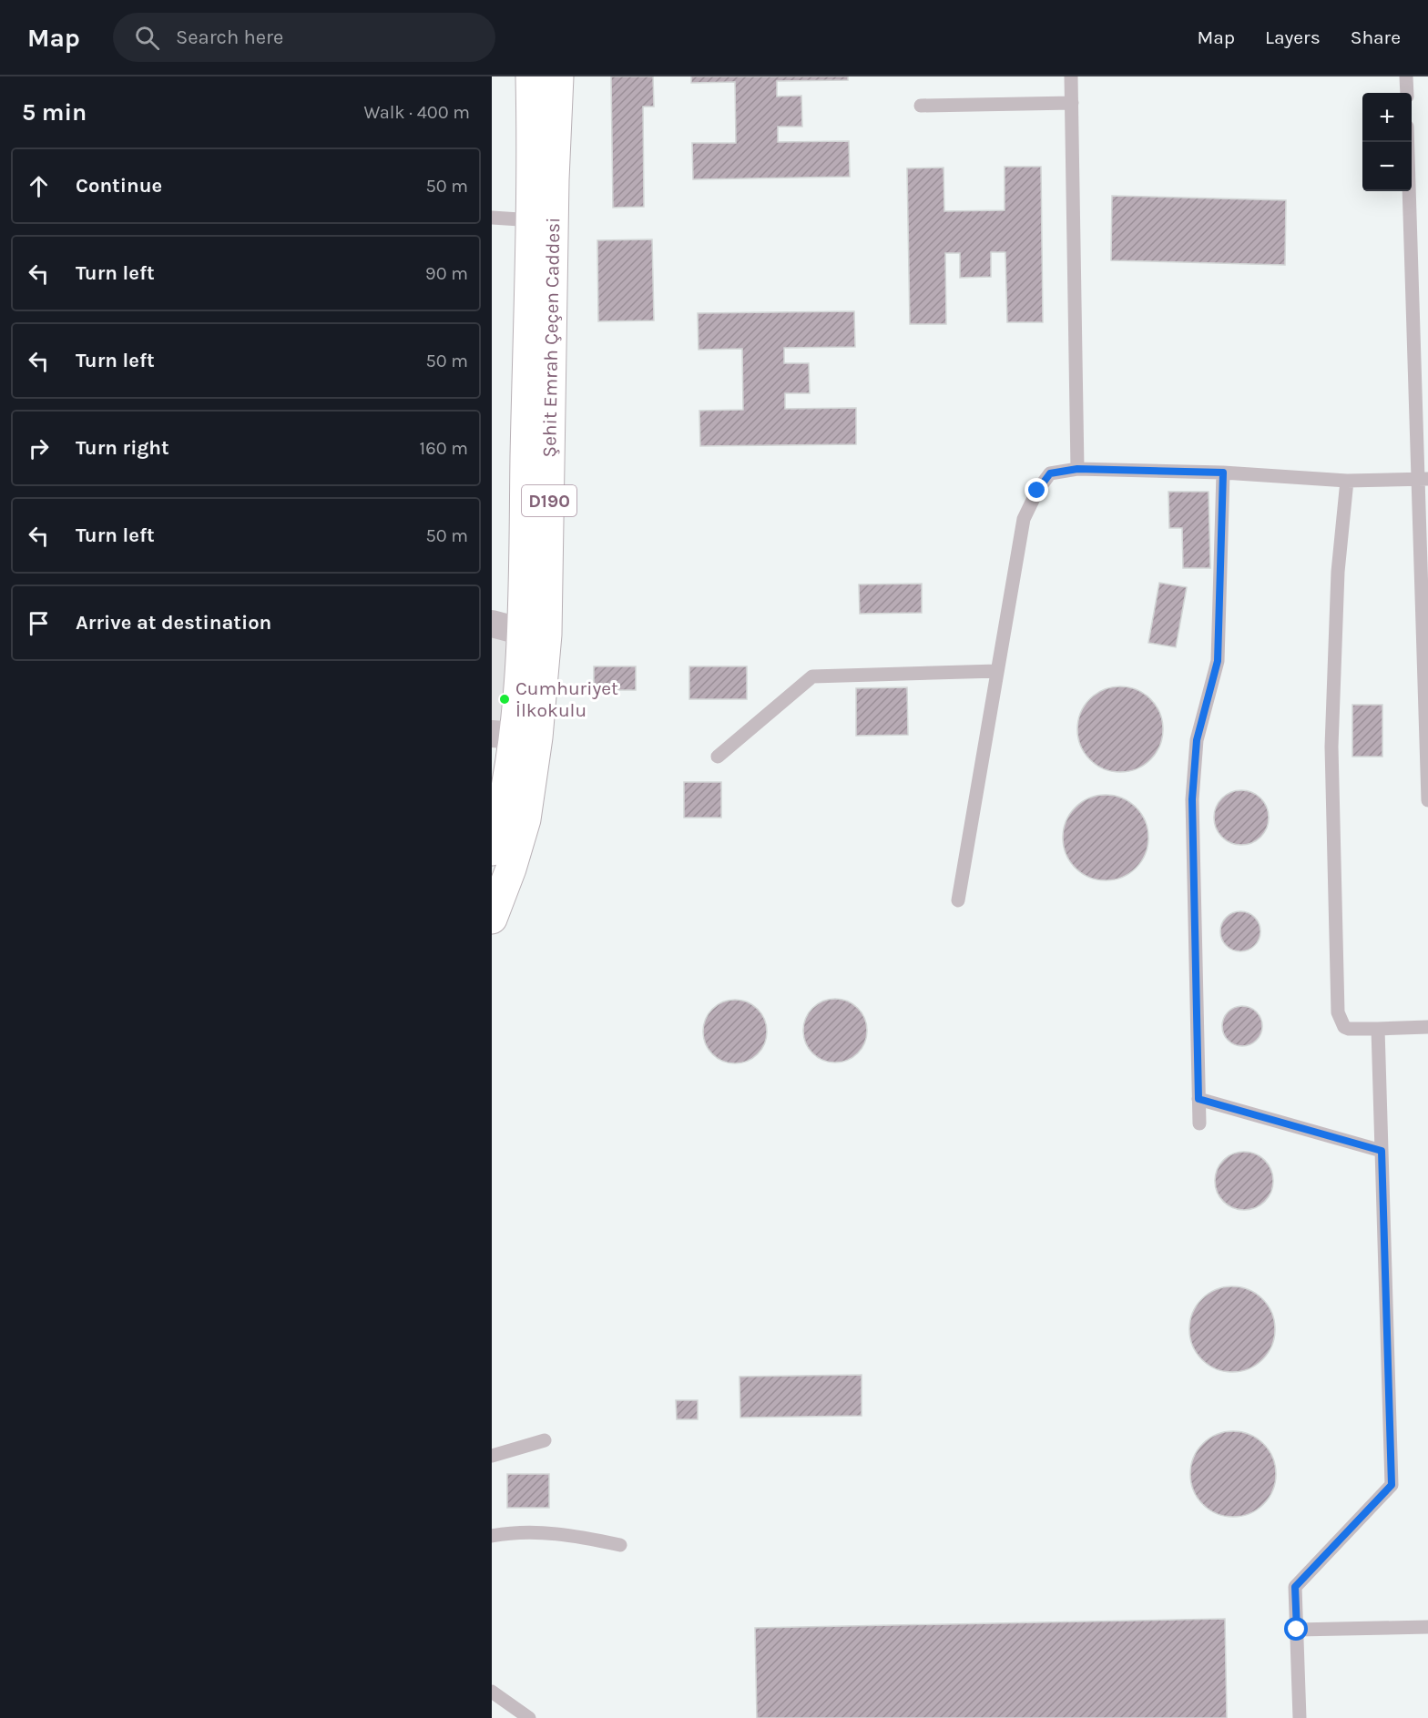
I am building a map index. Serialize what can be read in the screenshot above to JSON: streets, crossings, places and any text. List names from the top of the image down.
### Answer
{
  "streets": {
    "highway": ["Şehit Emrah Çeçen Caddesi", "D190"]
  },
  "crossings": [
    ["Şehit Emrah Çeçen Caddesi", "D190"]
  ],
  "places": ["Cumhuriyet İlkokulu"],
  "page": {
    "header": "Map",
    "search": "Search here",
    "nav": ["Map", "Layers", "Share"],
    "heading": ["5 min", "Walk · 400 m"],
    "map_buttons": ["+", "−"],
    "list": [
      ["Continue", "50 m"],
      ["Turn left", "90 m"],
      ["Turn left", "50 m"],
      ["Turn right", "160 m"],
      ["Turn left", "50 m"],
      "Arrive at destination"
    ]
  }
}
